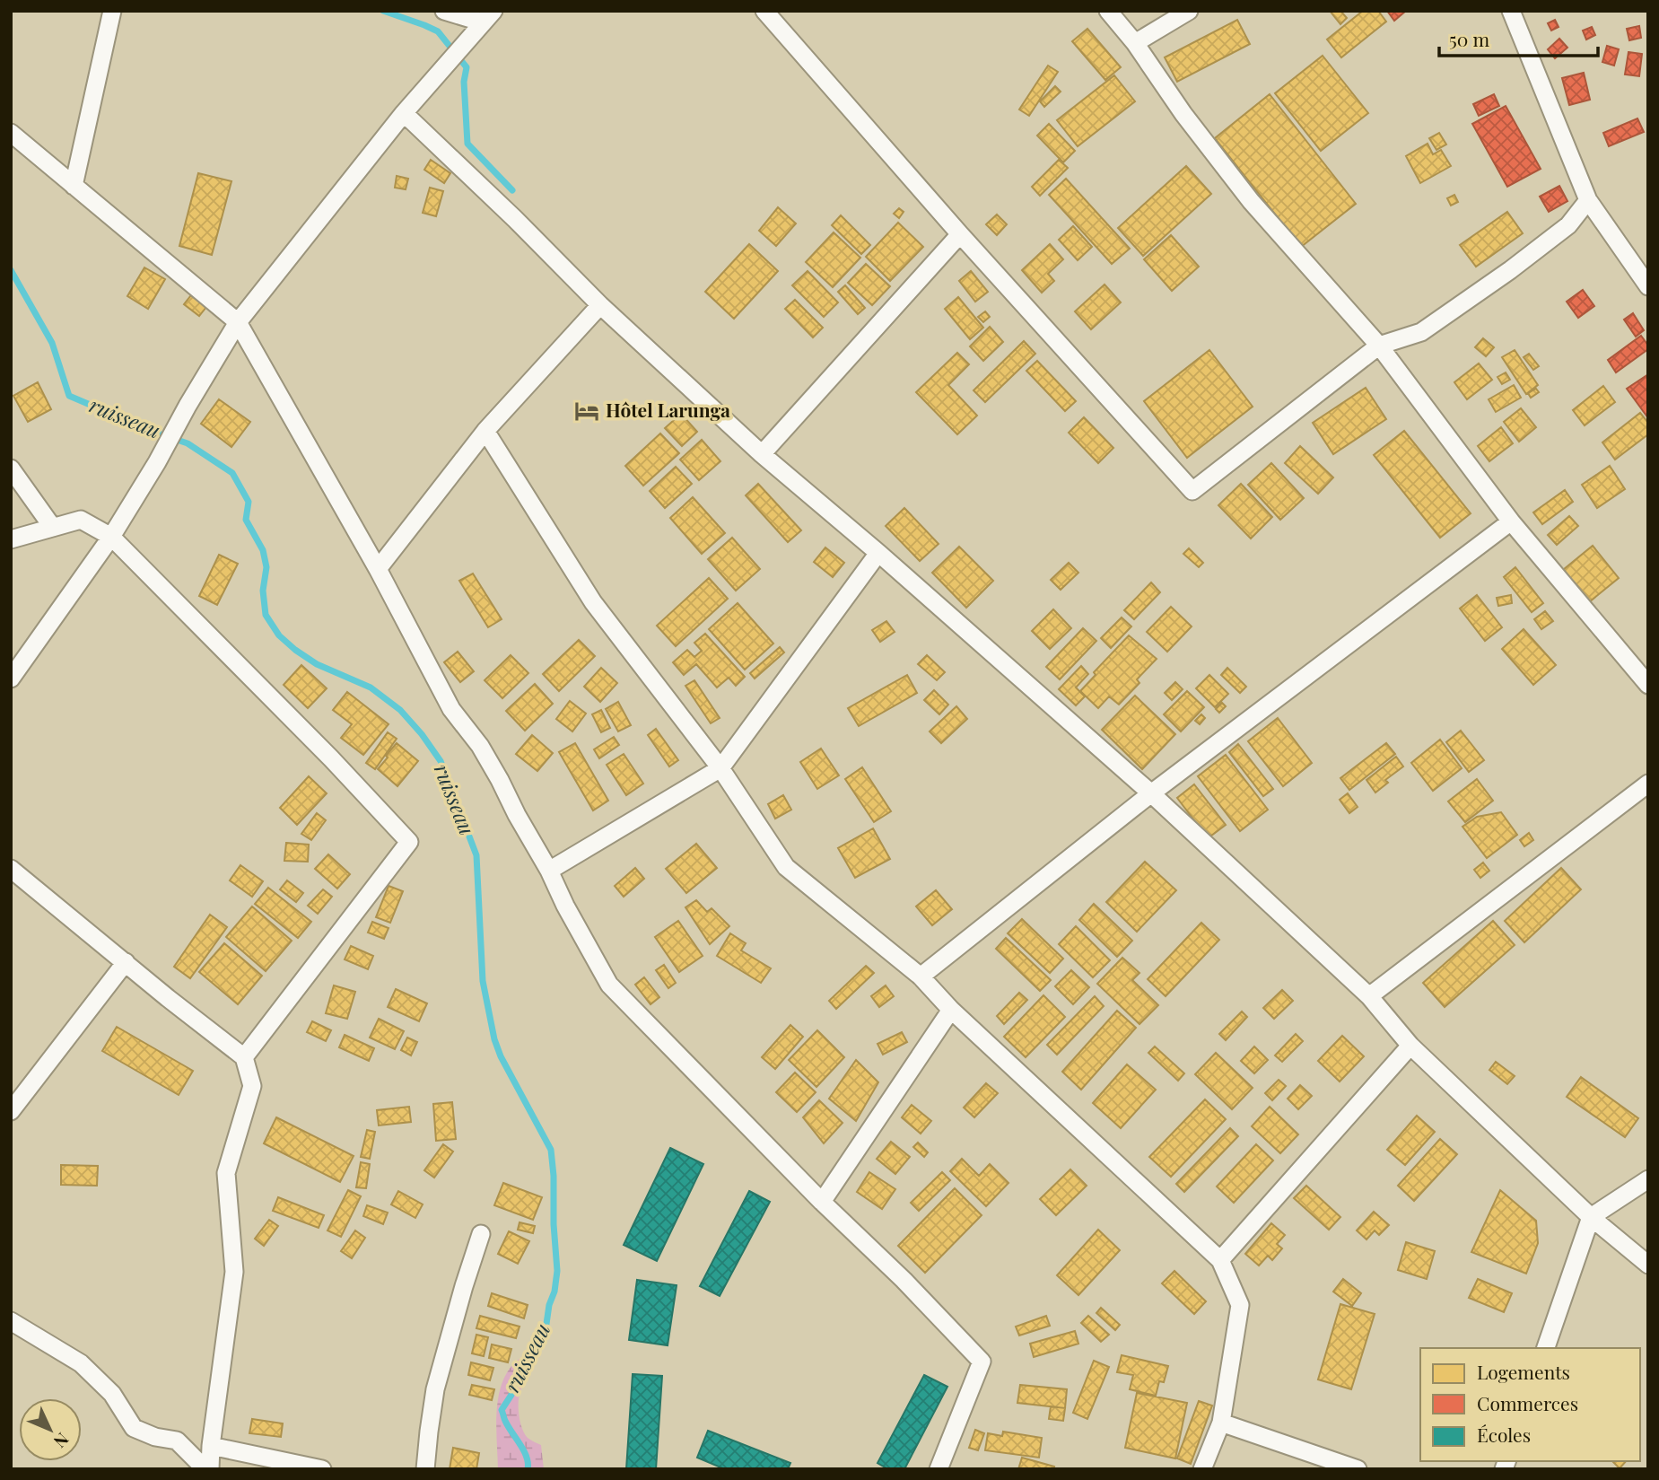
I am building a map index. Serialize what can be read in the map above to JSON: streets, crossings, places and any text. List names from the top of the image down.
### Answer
{
  "water": ["ruisseau"],
  "places": {
    "hotel": ["Hôtel Larunga"]
  },
  "legend": ["Logements", "Commerces", "Écoles"],
  "scale_bar": "50 m",
  "north": "bottom right"
}
